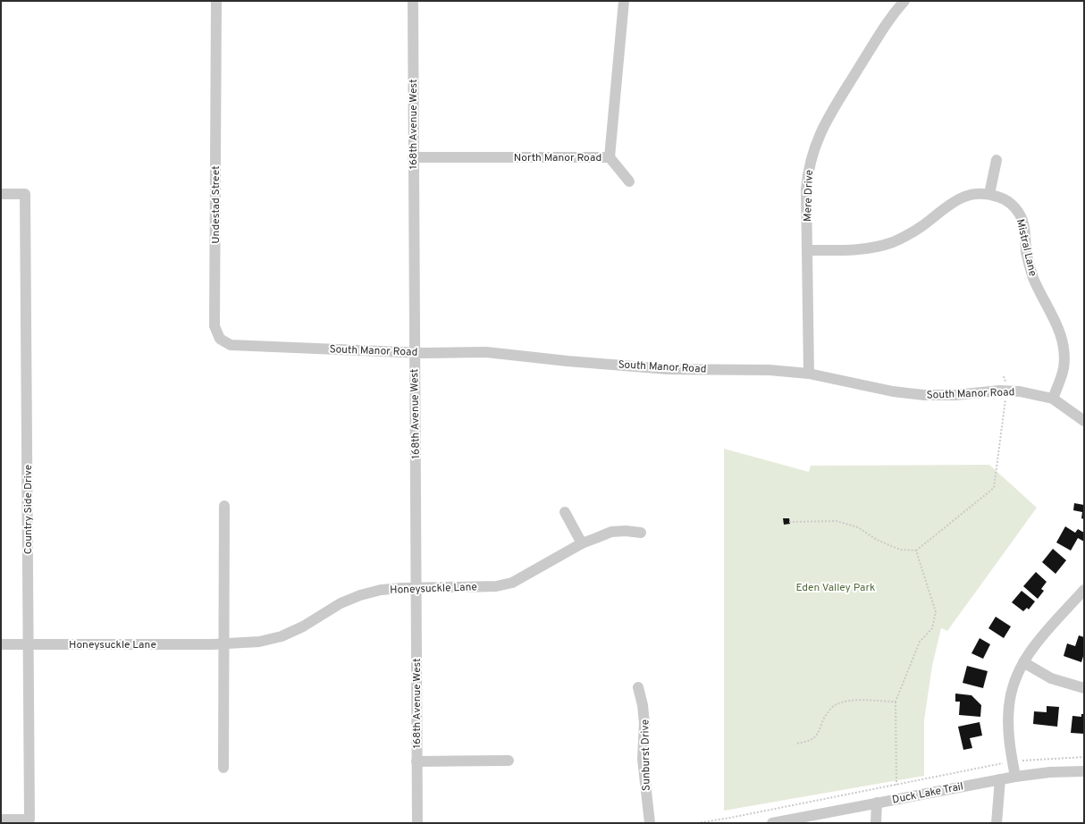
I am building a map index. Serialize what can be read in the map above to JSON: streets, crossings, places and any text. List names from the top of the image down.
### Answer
{
  "streets": {
    "street": [
      "168th Avenue West",
      "North Manor Road",
      "Mere Drive",
      "Undestad Street",
      "Mistral Lane",
      "South Manor Road",
      "Country Side Drive",
      "Honeysuckle Lane",
      "Sunburst Drive",
      "Duck Lake Trail"
    ]
  },
  "crossings": [
    ["168th Avenue West", "North Manor Road"],
    ["168th Avenue West", "South Manor Road"],
    ["168th Avenue West", "Honeysuckle Lane"],
    ["Mere Drive", "Mistral Lane"],
    ["Mere Drive", "South Manor Road"],
    ["Undestad Street", "South Manor Road"],
    ["Mistral Lane", "South Manor Road"],
    ["Country Side Drive", "Honeysuckle Lane"]
  ],
  "parks": ["Eden Valley Park"]
}
